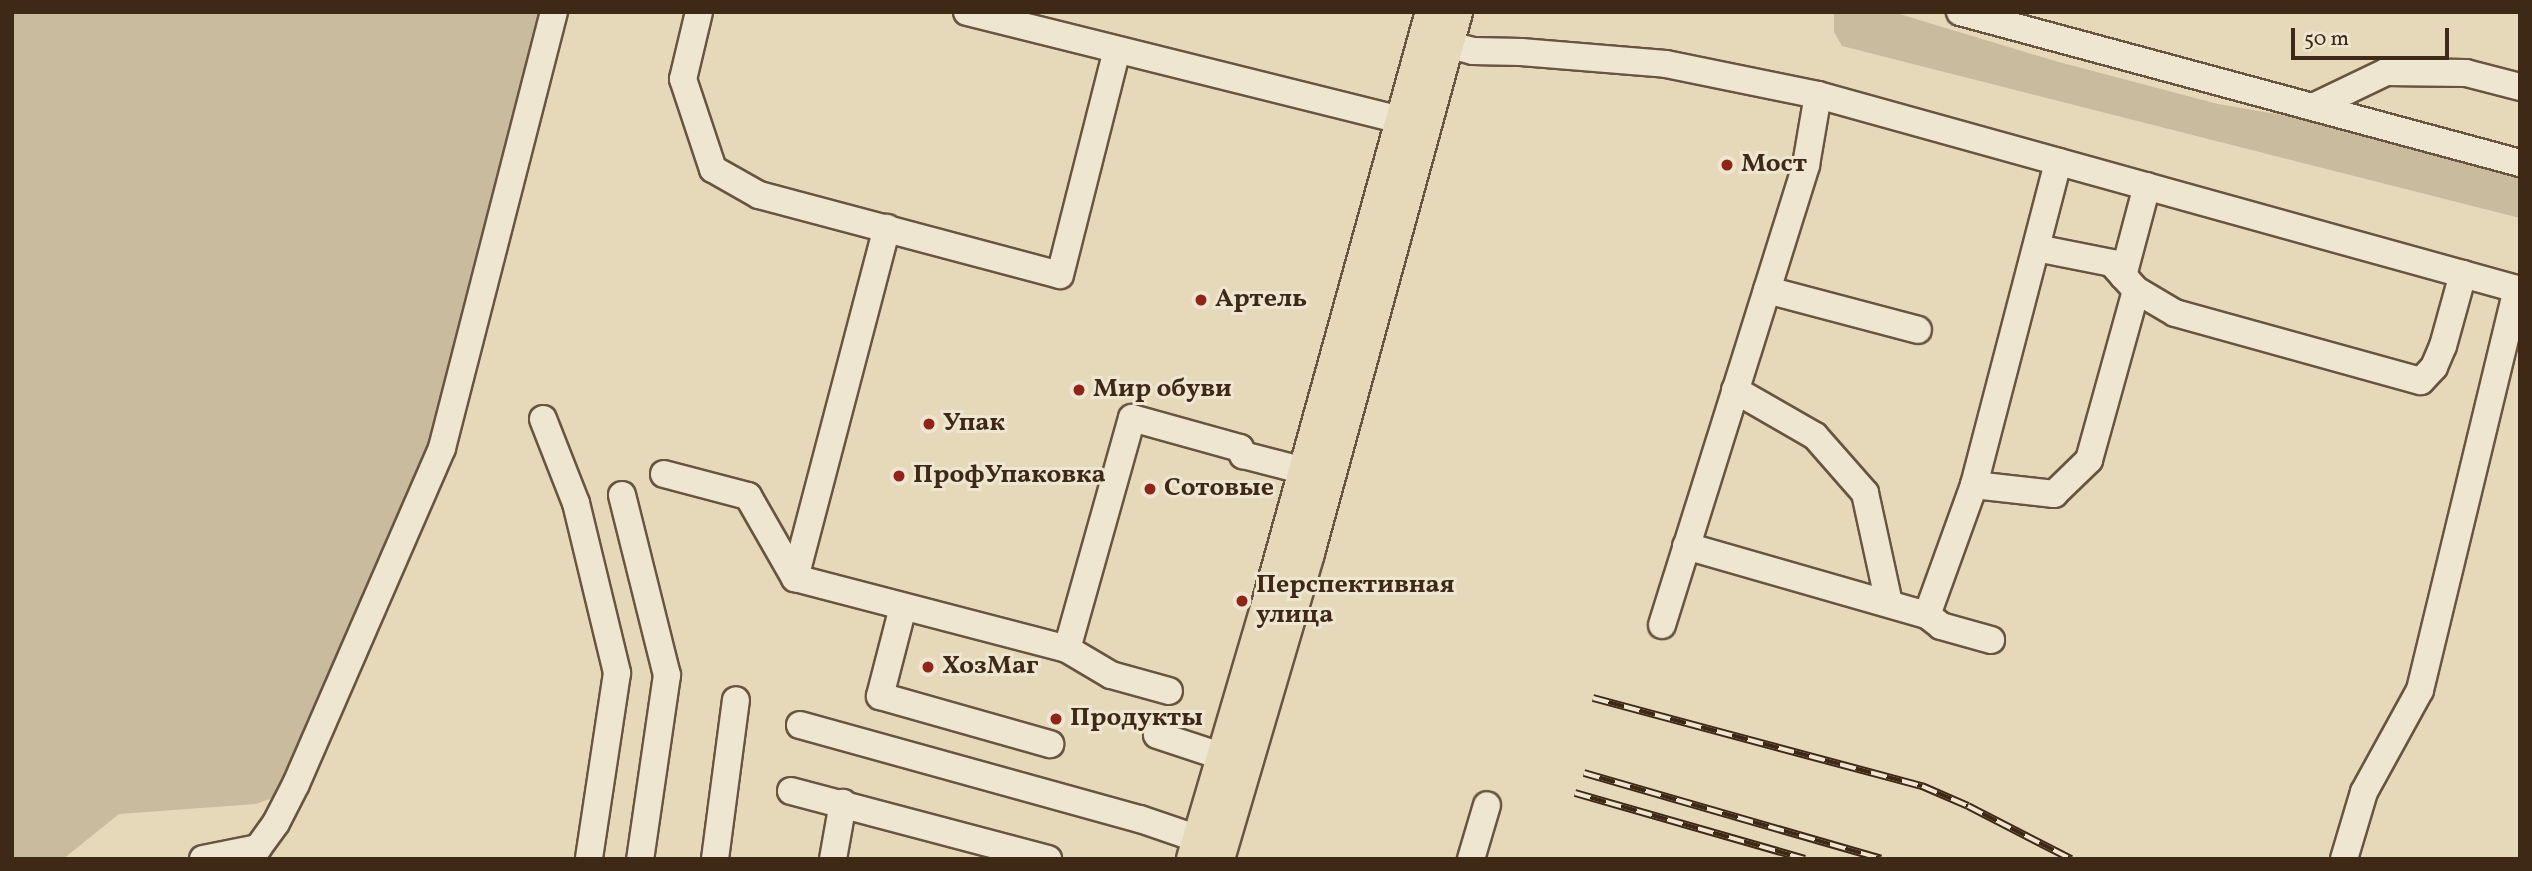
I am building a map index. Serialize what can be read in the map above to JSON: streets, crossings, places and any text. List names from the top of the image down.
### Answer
{
  "places": [
    "Мост",
    "Артель",
    "Мир обуви",
    "Упак",
    "ПрофУпаковка",
    "Сотовые",
    "Перспективная улица",
    "ХозМаг",
    "Продукты"
  ],
  "scale_bar": "50 m"
}
